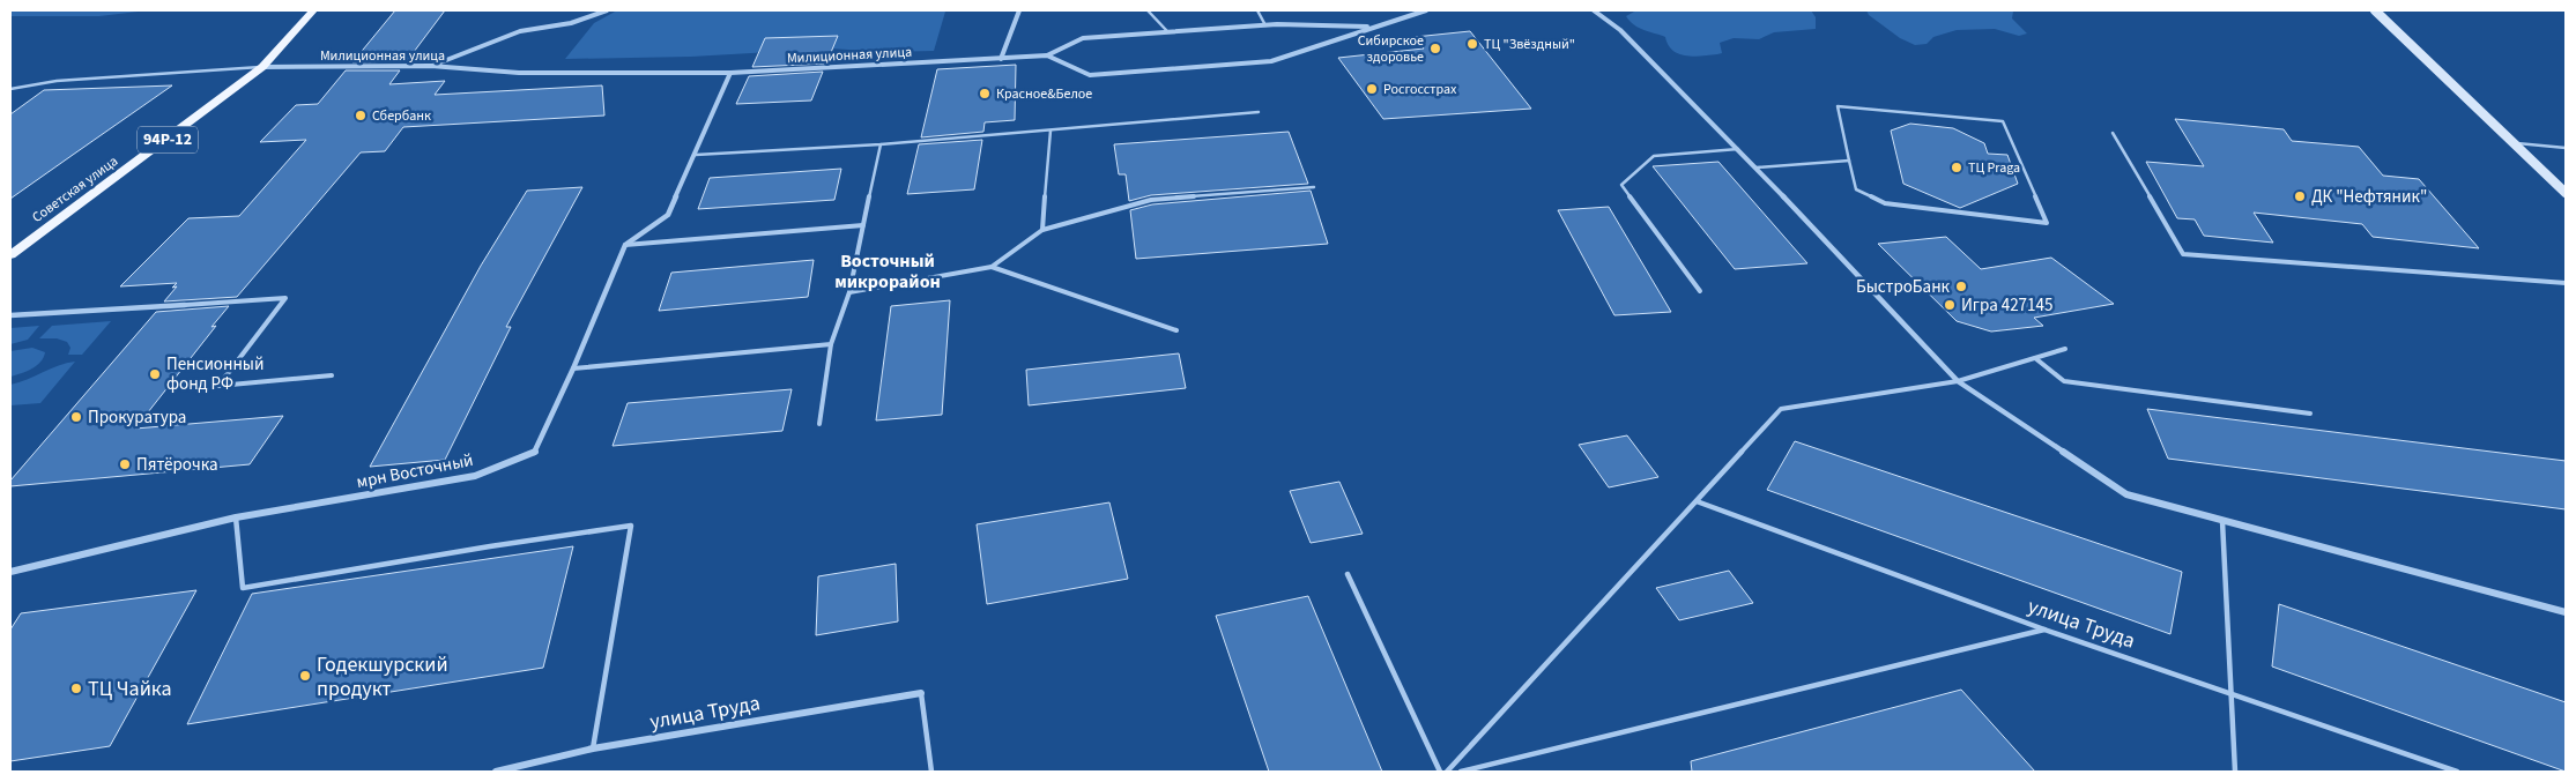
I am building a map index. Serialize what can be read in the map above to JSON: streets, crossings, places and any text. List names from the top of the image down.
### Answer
{
  "streets": {
    "main road": ["94Р-12", "Советская улица"],
    "street": ["Милиционная улица", "мрн Восточный", "улица Труда"]
  },
  "crossings": [
    ["Милиционная улица", "Советская улица"]
  ],
  "districts": ["Восточный микрорайон"],
  "places": [
    "ТЦ \"Звёздный\"",
    "Сибирское здоровье",
    "Росгосстрах",
    "Красное&Белое",
    "Сбербанк",
    "ТЦ Praga",
    "ДК \"Нефтяник\"",
    "БыстроБанк",
    "Игра 427145",
    "Пенсионный фонд РФ",
    "Прокуратура",
    "Пятёрочка",
    "Годекшурский продукт",
    "ТЦ Чайка"
  ]
}
